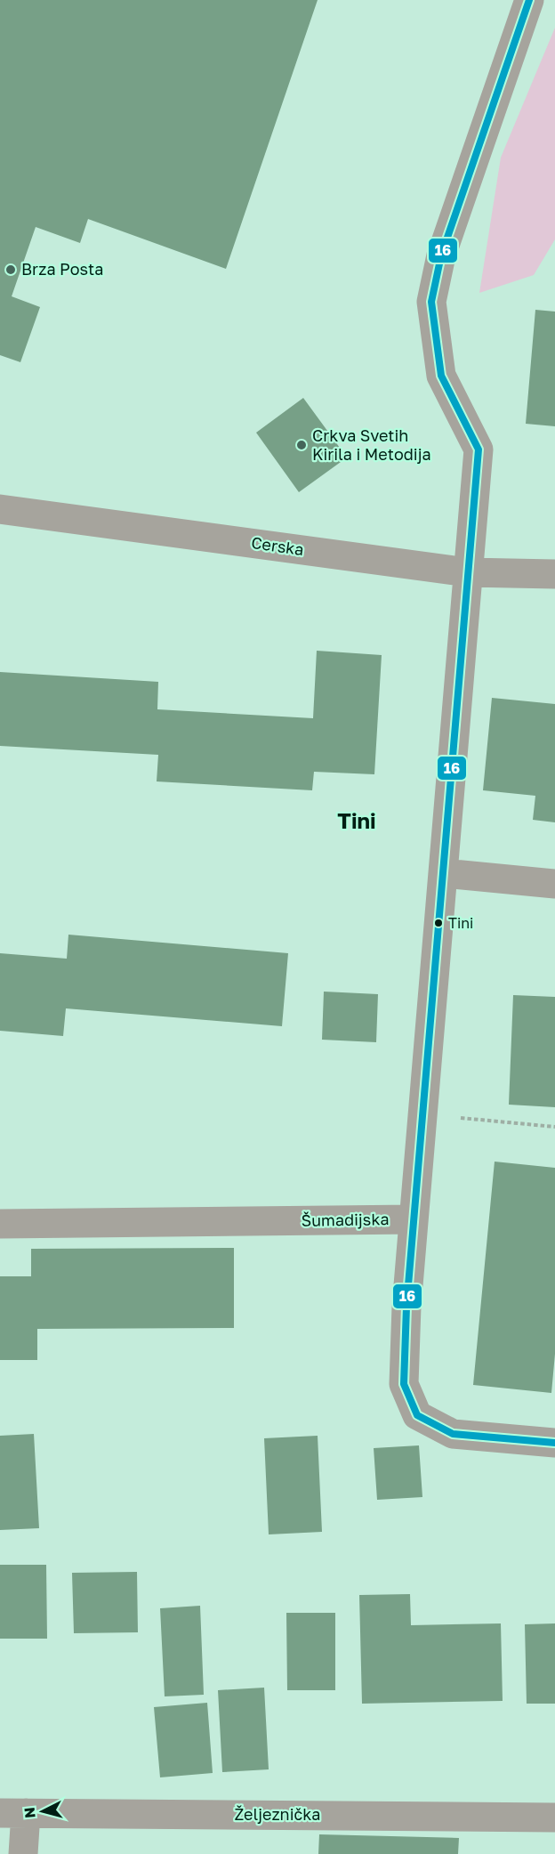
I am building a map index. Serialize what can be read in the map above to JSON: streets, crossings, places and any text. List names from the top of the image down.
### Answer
{
  "streets": {
    "street": ["Cerska", "Šumadijska", "Željeznička"]
  },
  "districts": ["Tini"],
  "places": ["Brza Posta", "Crkva Svetih Kirila i Metodija", "Tini"],
  "lines": ["transit line 16"],
  "north": "left"
}
